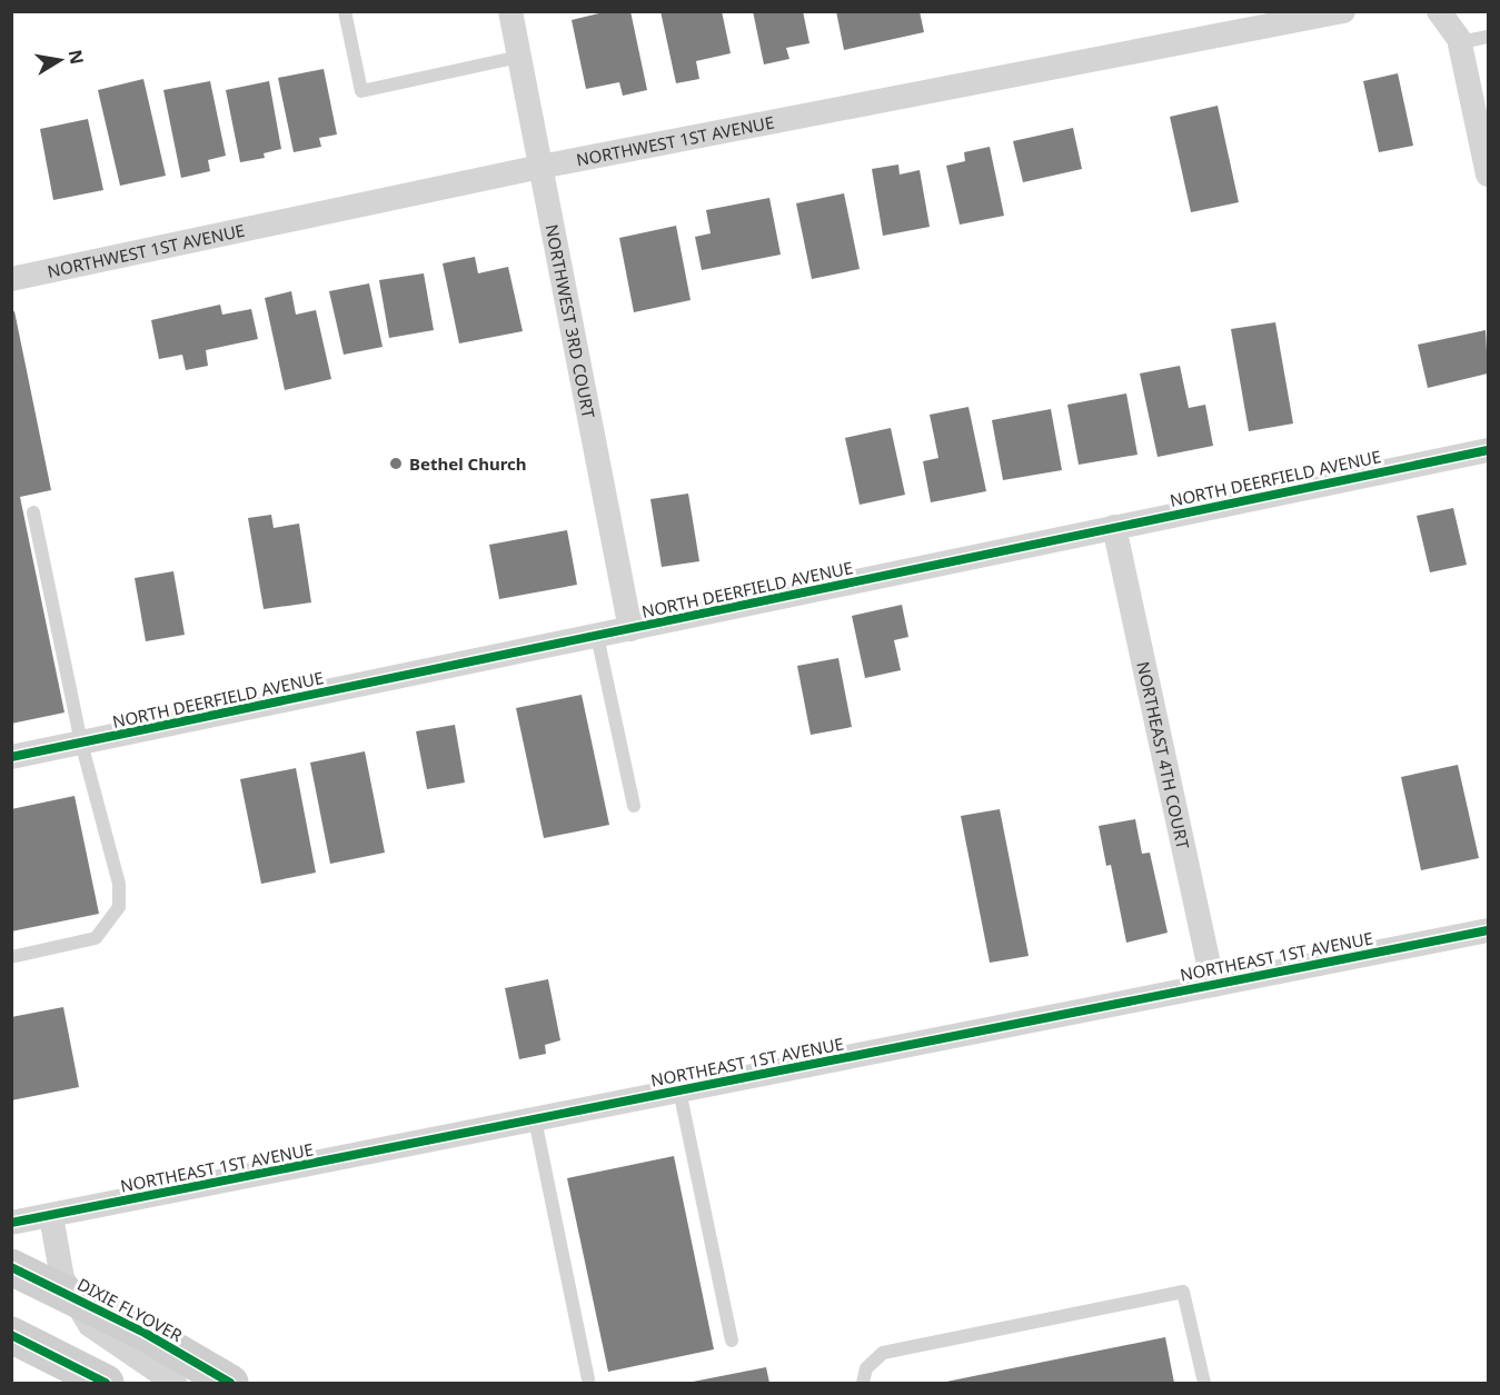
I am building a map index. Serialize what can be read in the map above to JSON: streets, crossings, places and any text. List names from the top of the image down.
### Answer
{
  "streets": {
    "main road": ["DIXIE FLYOVER"],
    "street": [
      "NORTHWEST 1ST AVENUE",
      "NORTHWEST 3RD COURT",
      "NORTH DEERFIELD AVENUE",
      "NORTHEAST 4TH COURT",
      "NORTHEAST 1ST AVENUE"
    ]
  },
  "crossings": [
    ["NORTHWEST 1ST AVENUE", "NORTHWEST 3RD COURT"],
    ["NORTHWEST 3RD COURT", "NORTH DEERFIELD AVENUE"],
    ["NORTH DEERFIELD AVENUE", "NORTHEAST 4TH COURT"],
    ["NORTHEAST 4TH COURT", "NORTHEAST 1ST AVENUE"]
  ],
  "places": ["Bethel Church"],
  "north": "right"
}
